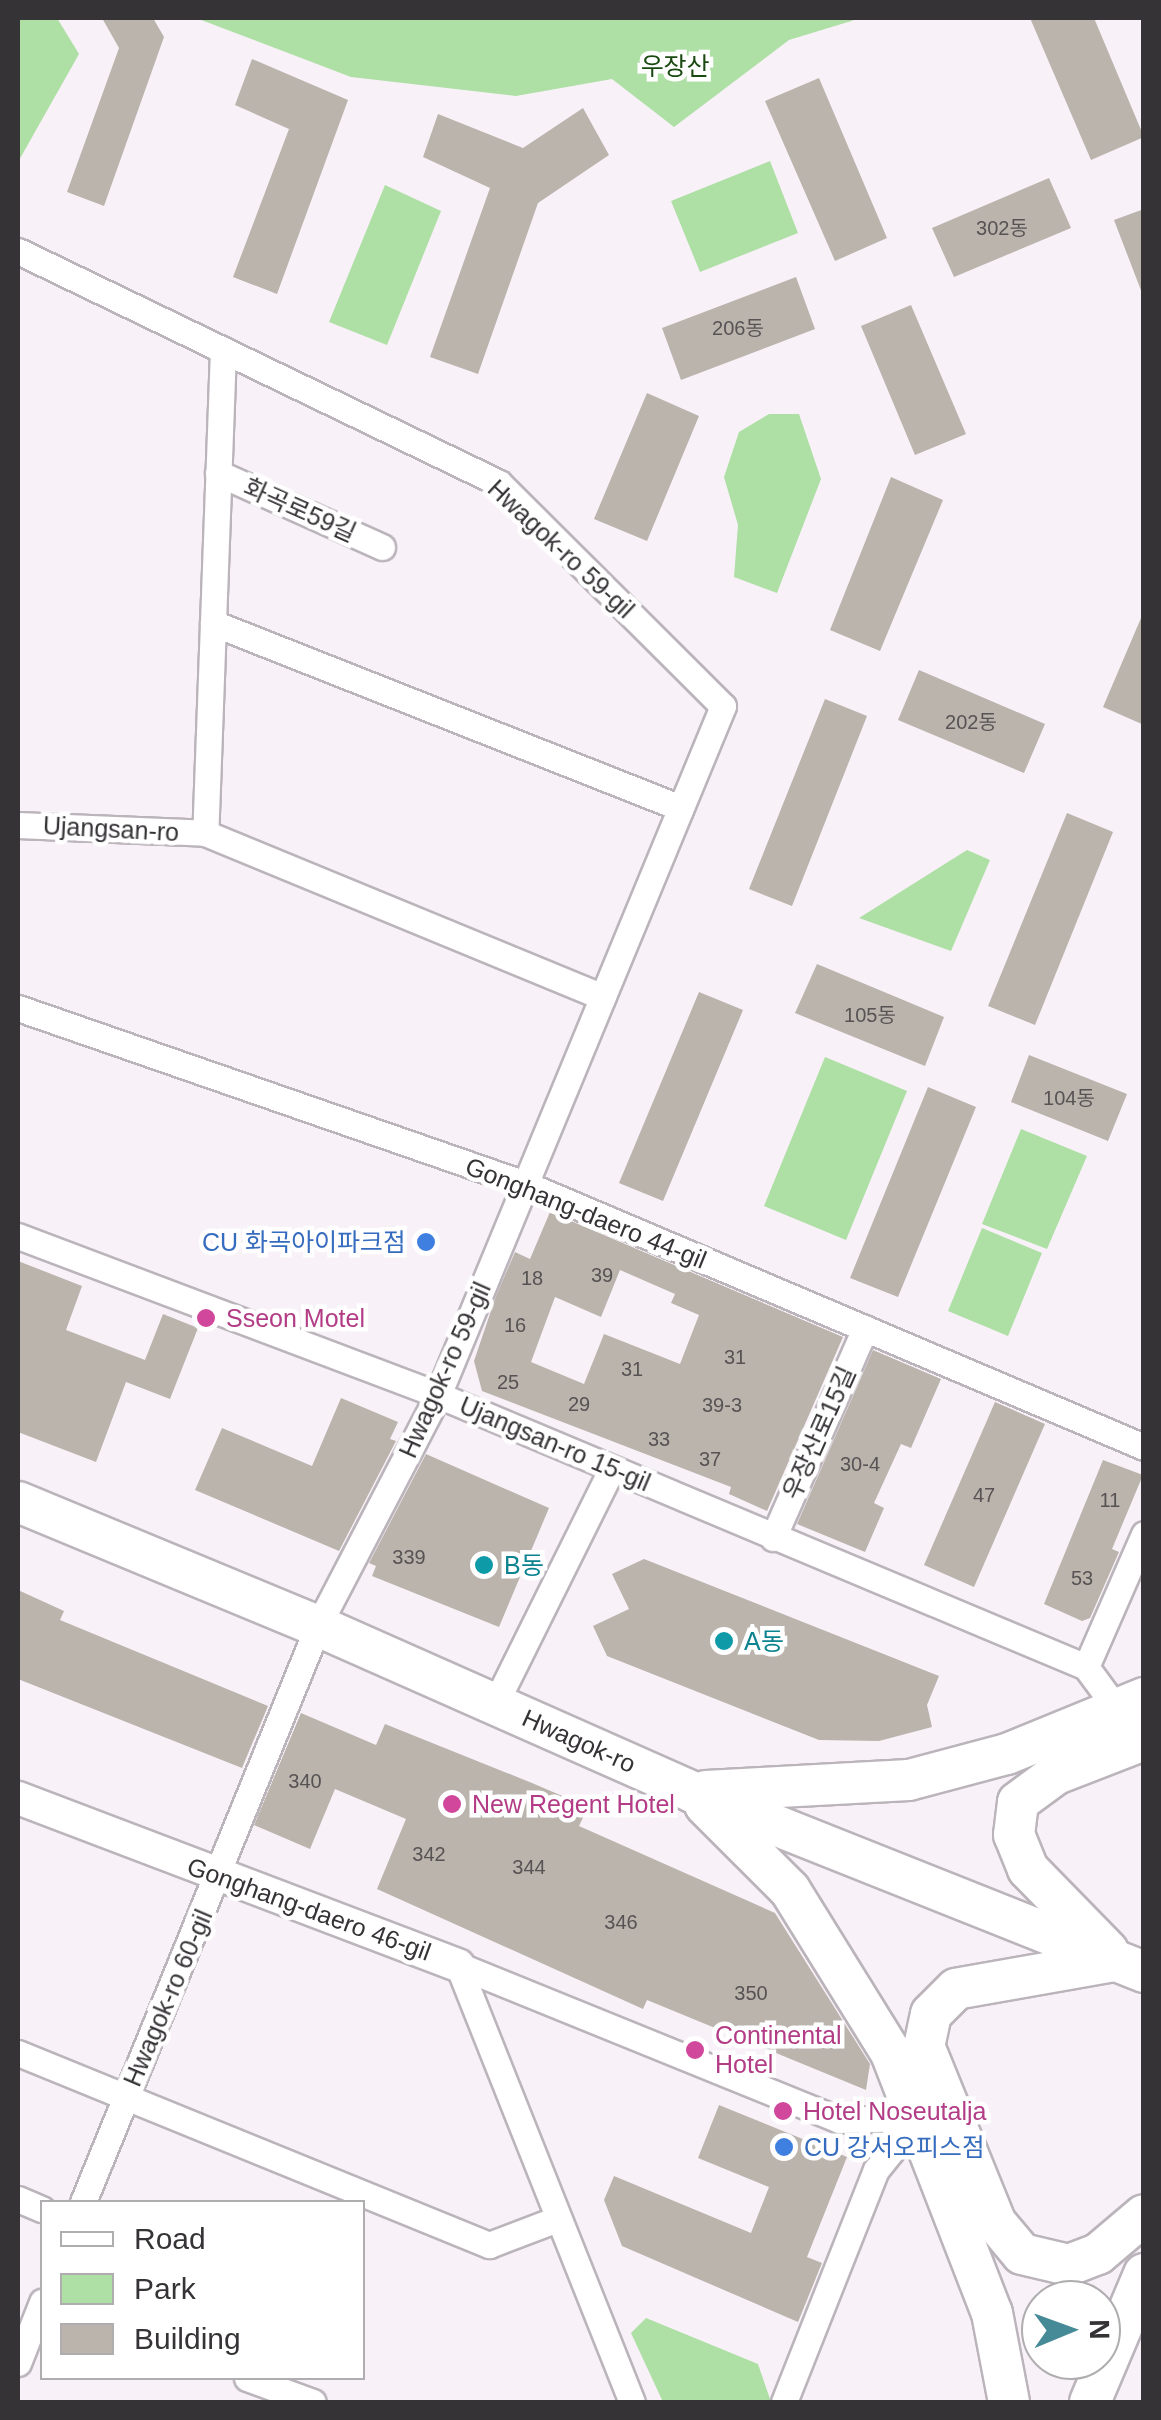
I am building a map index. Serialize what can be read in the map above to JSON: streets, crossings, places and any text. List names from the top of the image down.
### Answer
{
  "streets": {
    "main road": ["Hwagok-ro"],
    "street": [
      "화곡로59길",
      "Hwagok-ro 59-gil",
      "Ujangsan-ro",
      "Gonghang-daero 44-gil",
      "우장산로15길",
      "Ujangsan-ro 15-gil",
      "Gonghang-daero 46-gil",
      "Hwagok-ro 60-gil"
    ]
  },
  "crossings": [
    ["Hwagok-ro 59-gil", "Gonghang-daero 44-gil"],
    ["Hwagok-ro 59-gil", "Ujangsan-ro 15-gil"],
    ["Hwagok-ro 59-gil", "Hwagok-ro"],
    ["Hwagok-ro 59-gil", "Hwagok-ro 60-gil"],
    ["Gonghang-daero 44-gil", "우장산로15길"],
    ["우장산로15길", "Ujangsan-ro 15-gil"],
    ["Hwagok-ro", "Hwagok-ro 60-gil"],
    ["Gonghang-daero 46-gil", "Hwagok-ro 60-gil"]
  ],
  "parks": ["우장산"],
  "places": [
    "CU 화곡아이파크점",
    "Sseon Motel",
    "B동",
    "A동",
    "New Regent Hotel",
    "Continental Hotel",
    "Hotel Noseutalja",
    "CU 강서오피스점"
  ],
  "house_numbers": [
    "302동",
    "206동",
    "202동",
    "105동",
    "104동",
    "39",
    "18",
    "16",
    "31",
    "31",
    "25",
    "29",
    "39-3",
    "33",
    "37",
    "30-4",
    "47",
    "11",
    "339",
    "53",
    "340",
    "342",
    "344",
    "346",
    "350"
  ],
  "legend": ["Road", "Park", "Building"],
  "north": "right"
}
